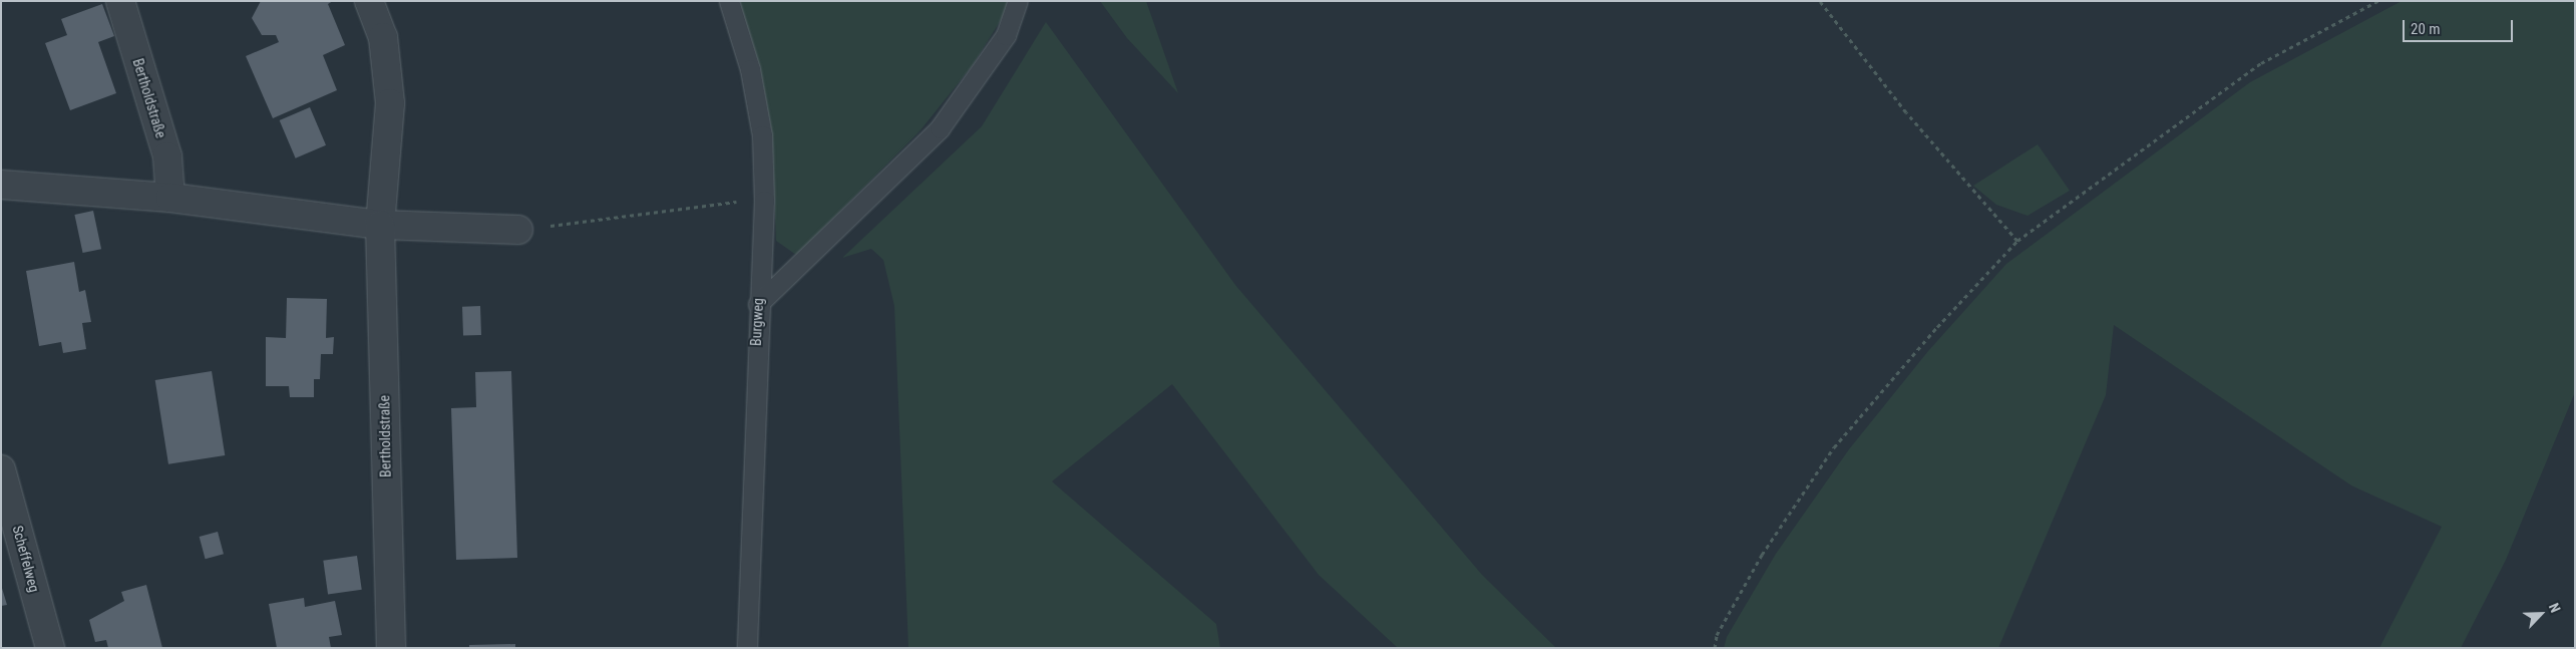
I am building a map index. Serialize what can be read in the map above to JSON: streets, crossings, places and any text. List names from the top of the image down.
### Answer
{
  "streets": {
    "street": ["Bertholdstraße", "Scheffelweg"],
    "lane": ["Burgweg"]
  },
  "scale_bar": "20 m",
  "north": "top right"
}
